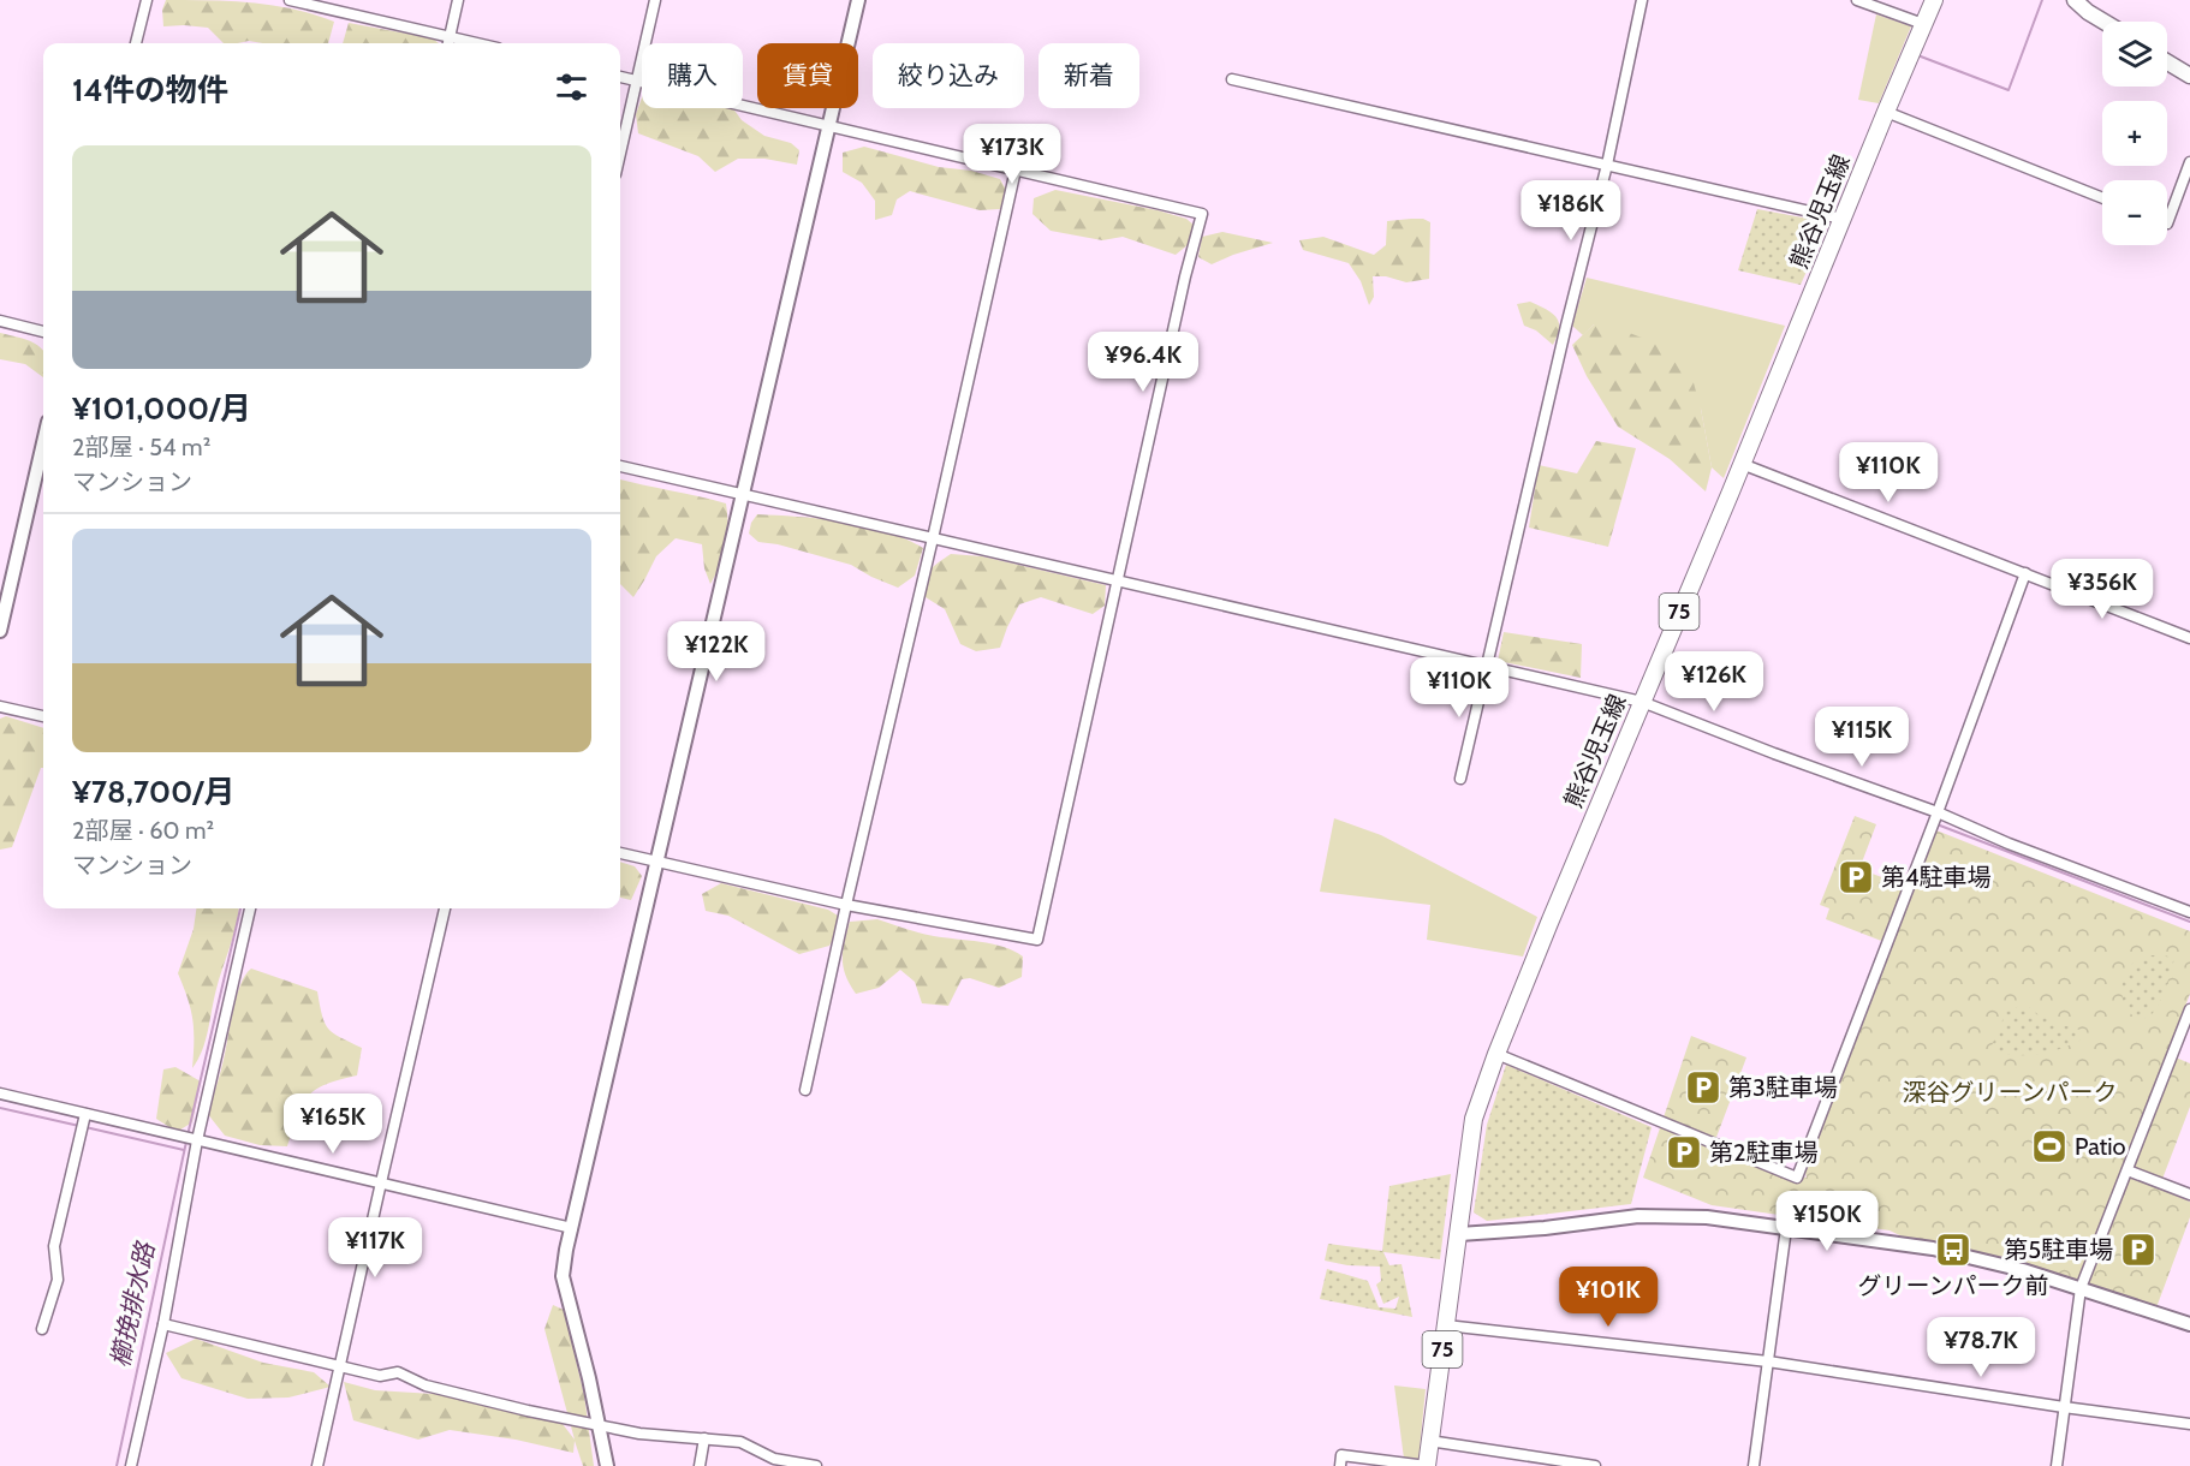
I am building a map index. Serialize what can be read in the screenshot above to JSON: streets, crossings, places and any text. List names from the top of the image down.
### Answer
{
  "streets": {
    "main road": ["熊谷児玉線", "75"]
  },
  "water": ["櫛挽排水路"],
  "parks": ["深谷グリーンパーク"],
  "places": {
    "parking": [
      "第4駐車場",
      "第3駐車場",
      "第2駐車場",
      "第5駐車場"
    ],
    "sports": ["Patio"],
    "bus stop": ["グリーンパーク前"]
  },
  "page": {
    "map_buttons": ["+", "−"],
    "chip": [
      "購入",
      "賃貸",
      "絞り込み",
      "新着"
    ],
    "heading": "14件の物件",
    "price": [
      "¥173K",
      "¥186K",
      "¥96.4K",
      "¥110K",
      "¥356K",
      "¥122K",
      "¥126K",
      "¥110K",
      "¥115K",
      "¥165K",
      "¥150K",
      "¥117K",
      "¥101K",
      "¥78.7K"
    ],
    "list": [
      {
        "name": "¥101,000/月",
        "note": "2部屋 · 54 m² · マンション"
      },
      {
        "name": "¥78,700/月",
        "note": "2部屋 · 60 m² · マンション"
      }
    ]
  }
}
